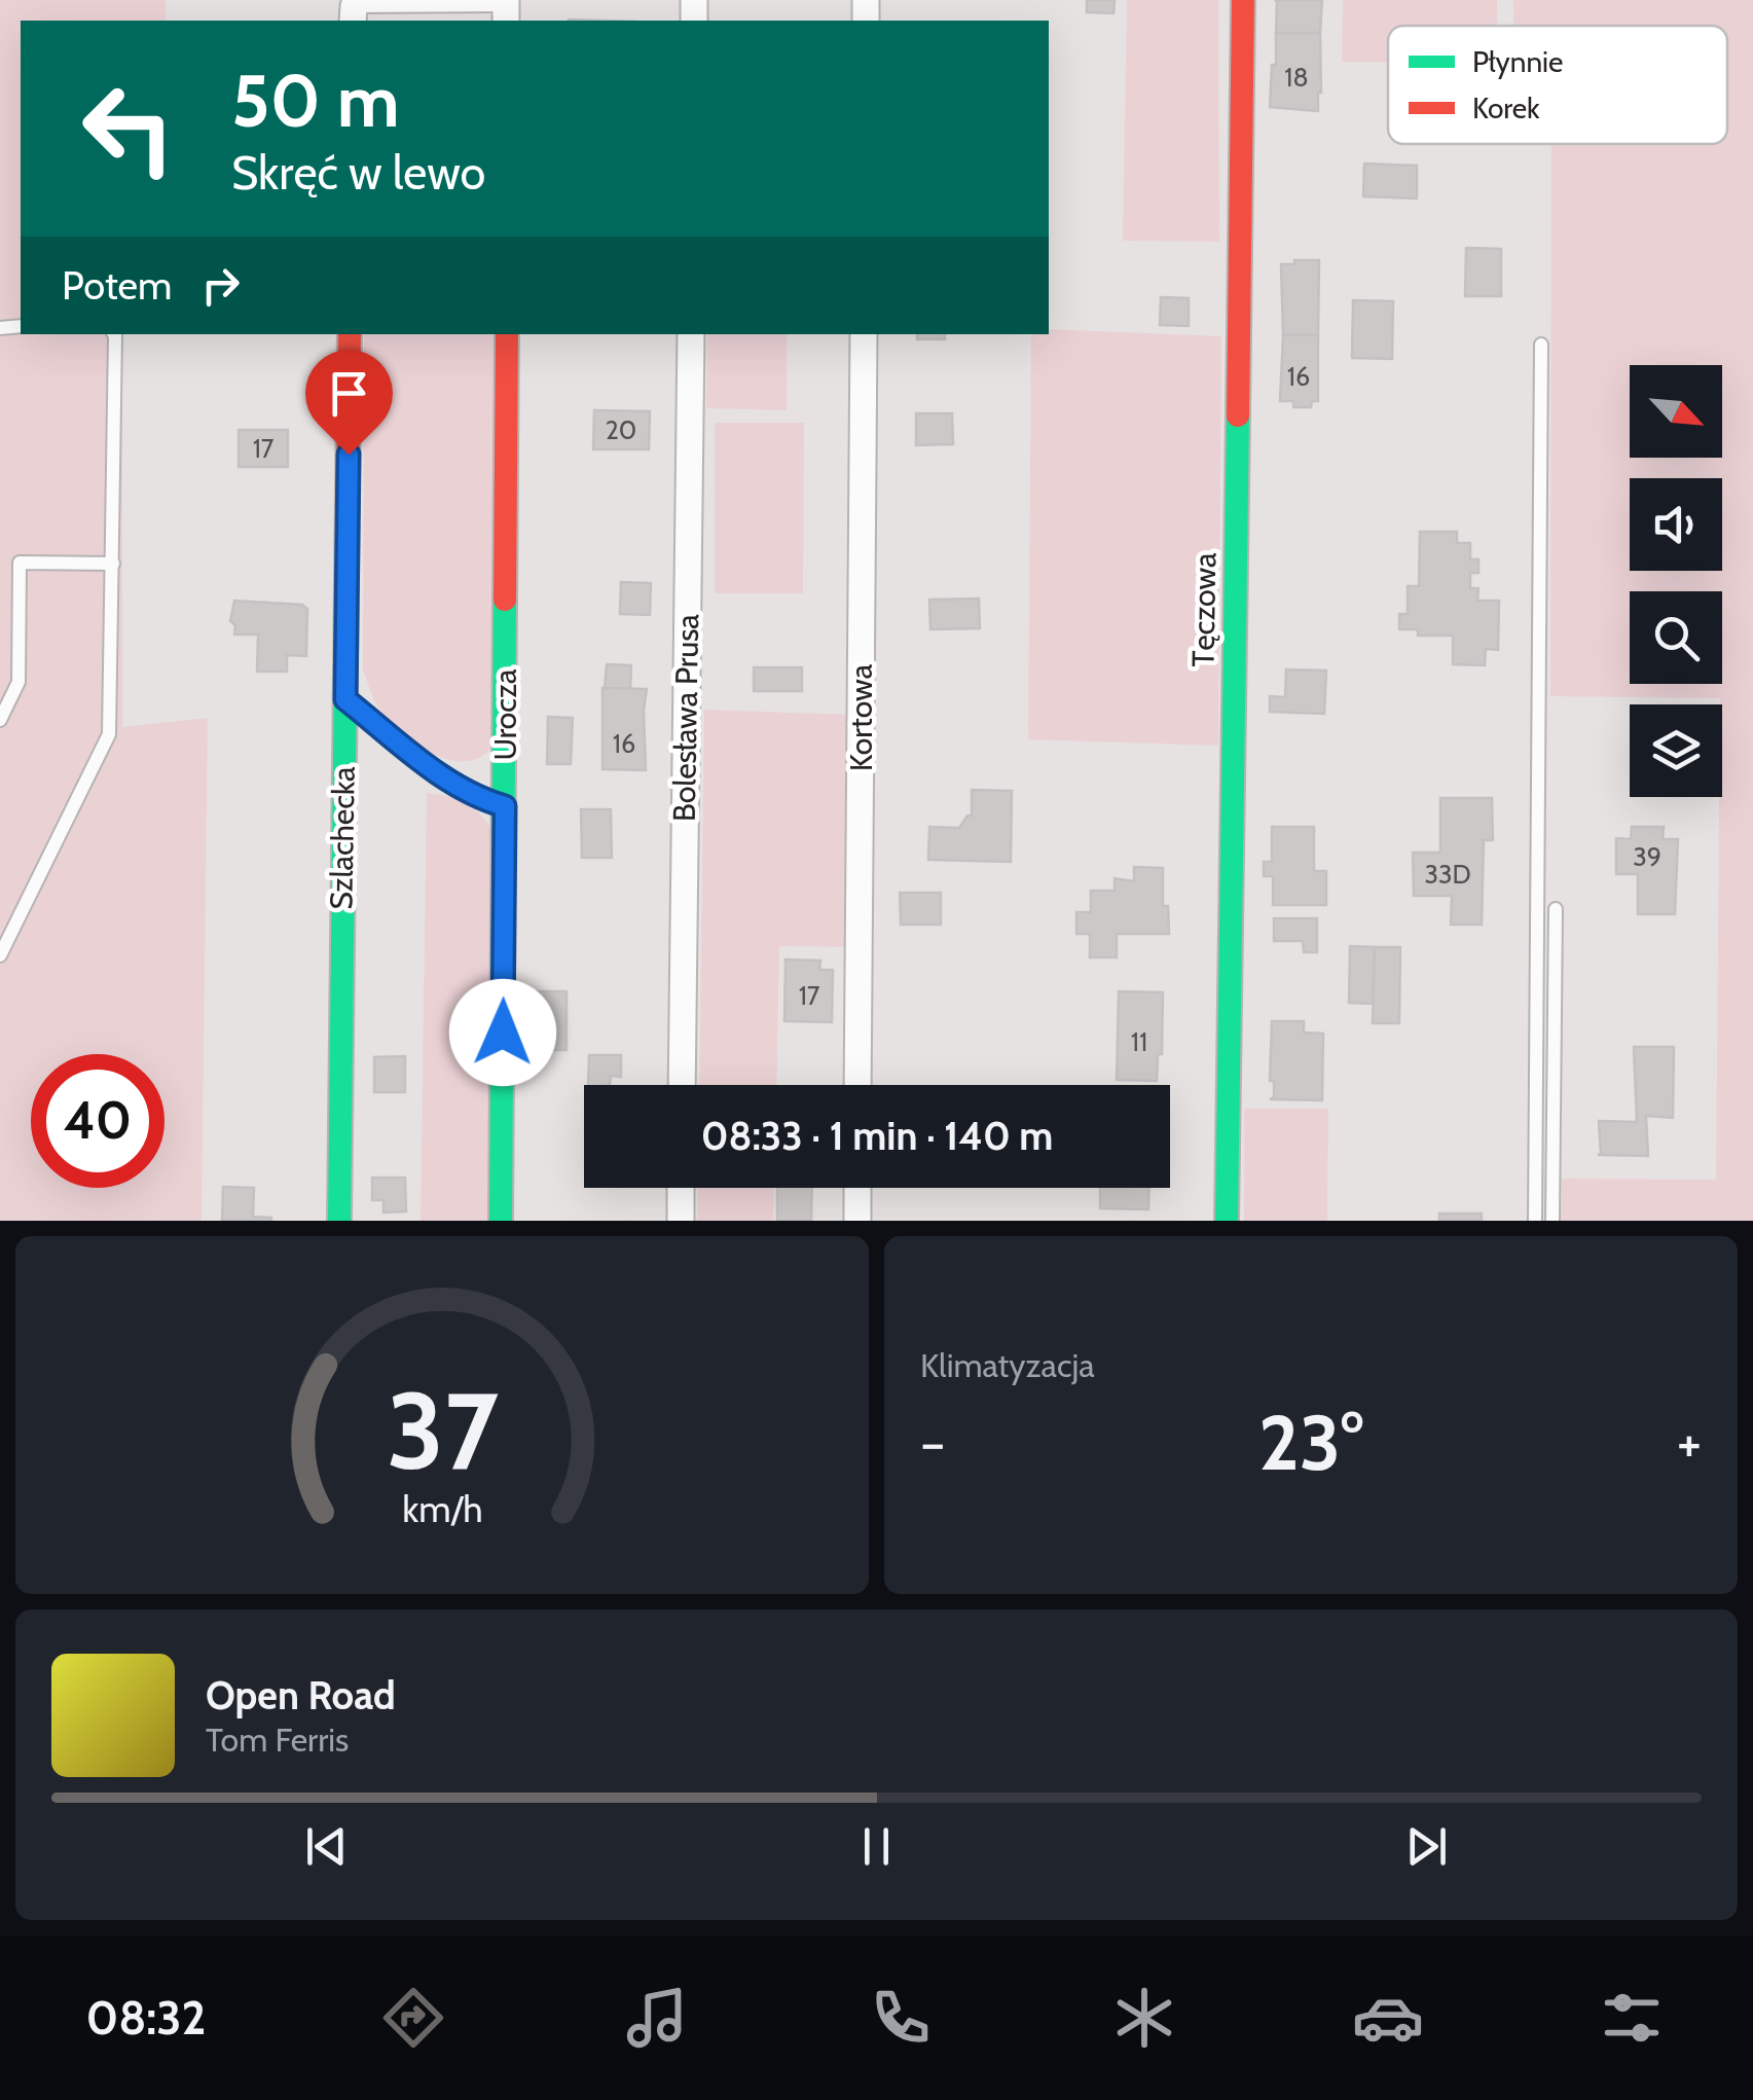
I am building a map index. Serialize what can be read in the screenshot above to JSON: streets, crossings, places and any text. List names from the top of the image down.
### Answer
{
  "streets": {
    "street": [
      "Tęczowa",
      "Urocza",
      "Bolesława Prusa",
      "Kortowa",
      "Szlachecka"
    ]
  },
  "house_numbers": [
    "18",
    "16",
    "20",
    "17",
    "16",
    "39",
    "33D",
    "17",
    "11"
  ],
  "legend": ["Płynnie", "Korek"],
  "north": "bottom right",
  "page": {
    "turn": ["50 m", "Skręć w lewo"],
    "then": "Potem",
    "limit": "40",
    "trip": "08:33 · 1 min · 140 m",
    "tile": "Klimatyzacja",
    "heat": ["−", "23°", "+"],
    "song": ["Open Road", "Tom Ferris"],
    "tabs": "08:32",
    "gauge": ["37", "km/h"]
  }
}
